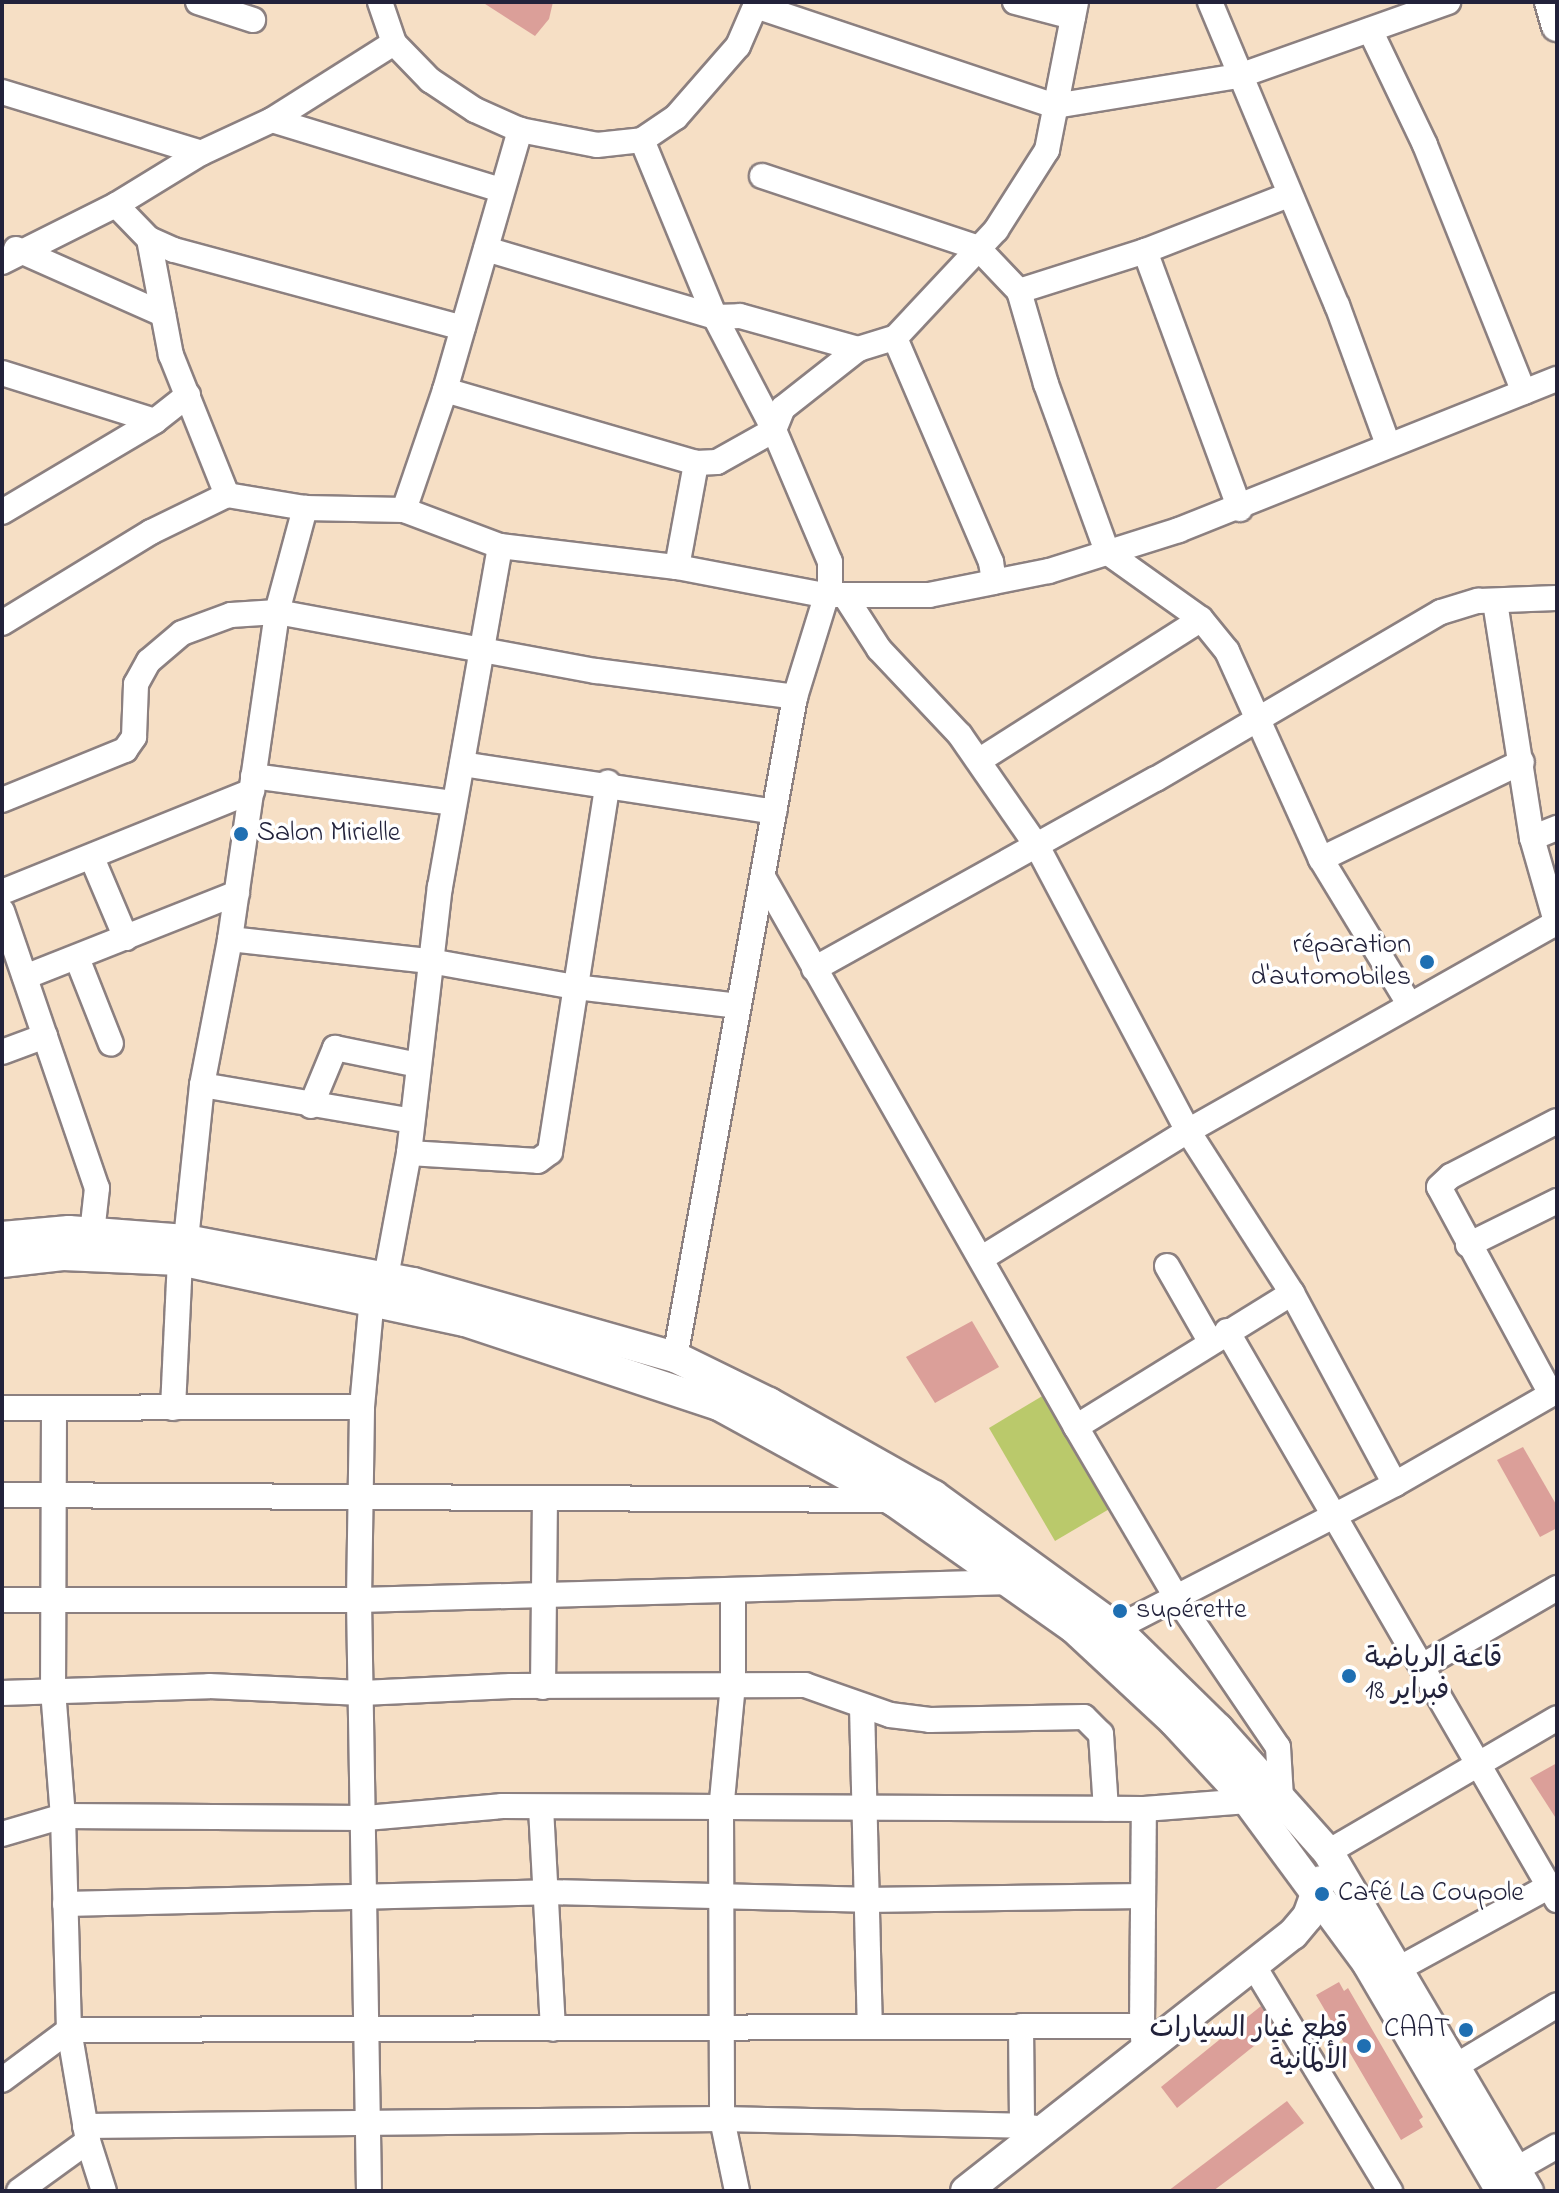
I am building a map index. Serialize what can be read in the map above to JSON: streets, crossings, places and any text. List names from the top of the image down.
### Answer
{
  "places": [
    "Salon Mirielle",
    "réparation d'automobiles",
    "supérette",
    "قاعة الرياضة 18 فبراير",
    "Café La Coupole",
    "CAAT",
    "قطع غيار السيارات الألمانية"
  ]
}
